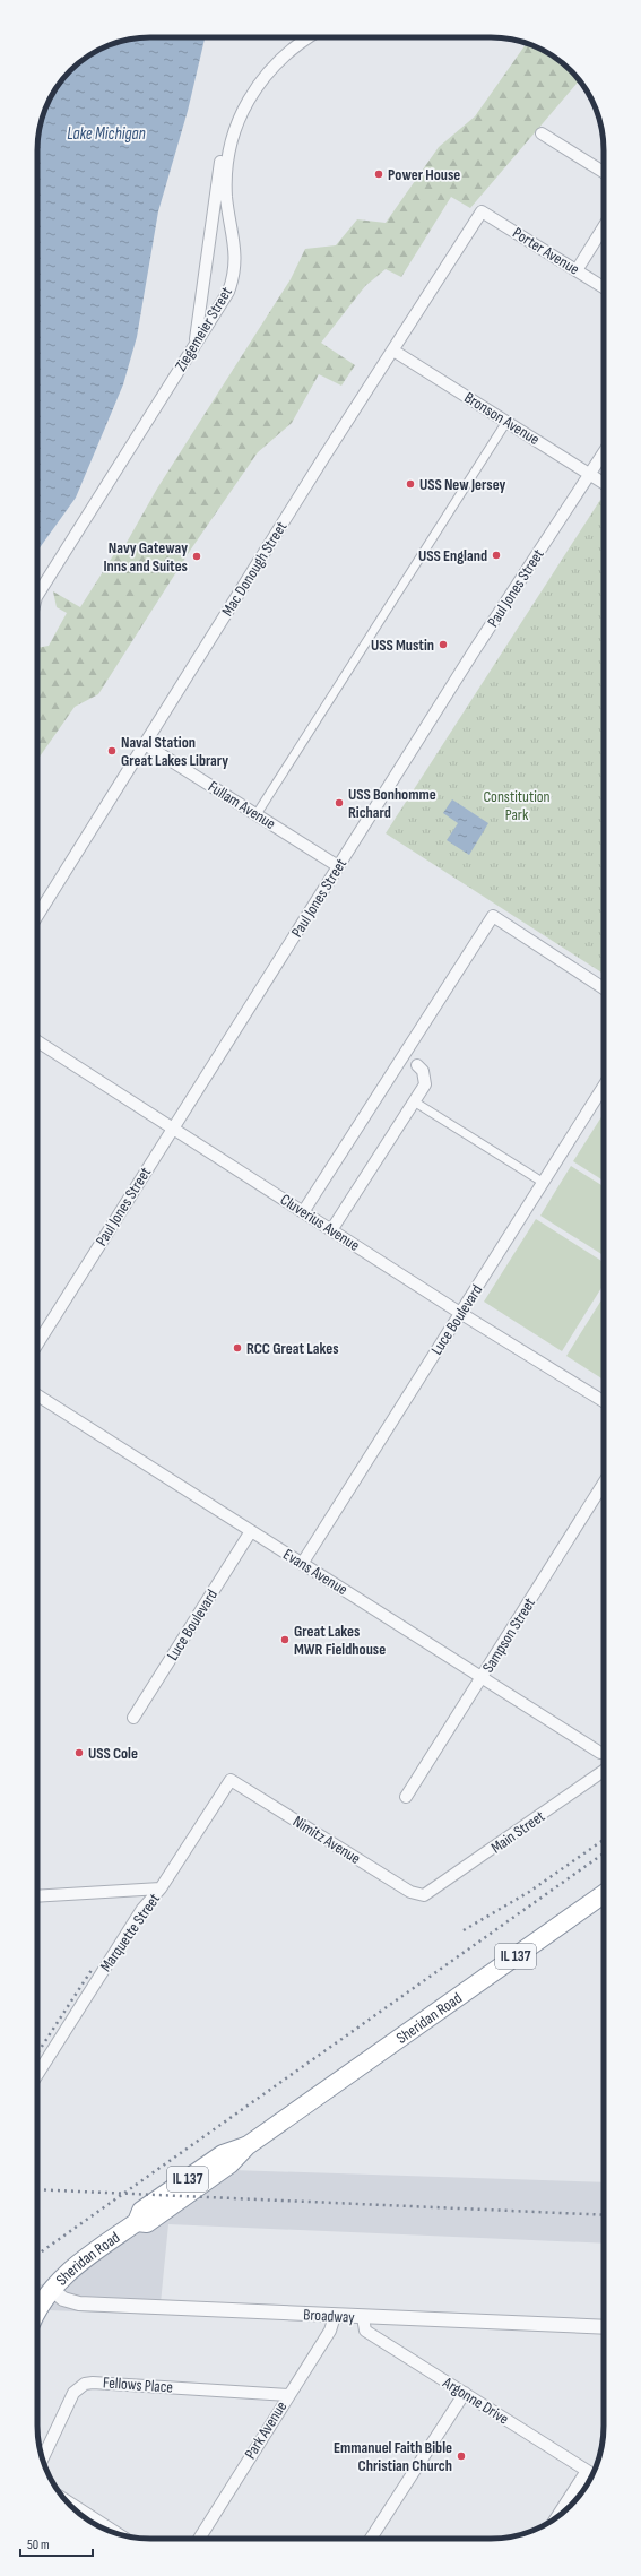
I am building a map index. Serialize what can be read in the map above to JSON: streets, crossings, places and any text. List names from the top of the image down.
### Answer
{
  "streets": {
    "highway": ["IL 137", "Sheridan Road"],
    "street": [
      "Porter Avenue",
      "Ziegemeier Street",
      "Bronson Avenue",
      "Mac Donough Street",
      "Paul Jones Street",
      "Fullam Avenue",
      "Cluverius Avenue",
      "Luce Boulevard",
      "Evans Avenue",
      "Sampson Street",
      "Main Street",
      "Nimitz Avenue",
      "Marquette Street",
      "Broadway",
      "Fellows Place",
      "Argonne Drive",
      "Park Avenue"
    ]
  },
  "crossings": [
    ["Porter Avenue", "Mac Donough Street"],
    ["Bronson Avenue", "Mac Donough Street"],
    ["Bronson Avenue", "Paul Jones Street"],
    ["Mac Donough Street", "Fullam Avenue"],
    ["Paul Jones Street", "Fullam Avenue"],
    ["Paul Jones Street", "Cluverius Avenue"],
    ["Cluverius Avenue", "Luce Boulevard"],
    ["Luce Boulevard", "Evans Avenue"],
    ["Evans Avenue", "Sampson Street"],
    ["Main Street", "Nimitz Avenue"],
    ["Nimitz Avenue", "Marquette Street"],
    ["Sheridan Road", "Broadway"],
    ["Broadway", "Argonne Drive"],
    ["Broadway", "Park Avenue"],
    ["Fellows Place", "Park Avenue"]
  ],
  "water": ["Lake Michigan"],
  "parks": ["Constitution Park"],
  "places": [
    "Power House",
    "USS New Jersey",
    "USS England",
    "Navy Gateway Inns and Suites",
    "USS Mustin",
    "Naval Station Great Lakes Library",
    "USS Bonhomme Richard",
    "RCC Great Lakes",
    "Great Lakes MWR Fieldhouse",
    "USS Cole",
    "Emmanuel Faith Bible Christian Church"
  ],
  "scale_bar": "50 m"
}
